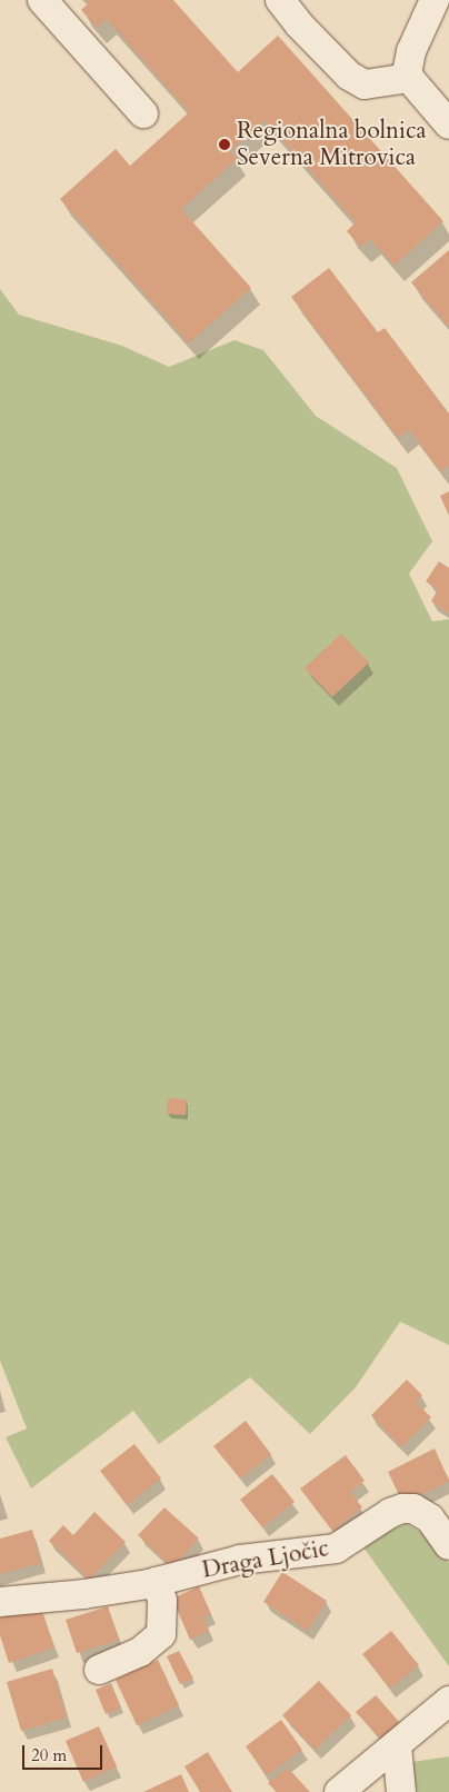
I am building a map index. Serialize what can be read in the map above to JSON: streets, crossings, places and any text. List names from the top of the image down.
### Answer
{
  "streets": {
    "street": ["Draga Ljočic"]
  },
  "places": ["Regionalna bolnica Severna Mitrovica"],
  "scale_bar": "20 m"
}
